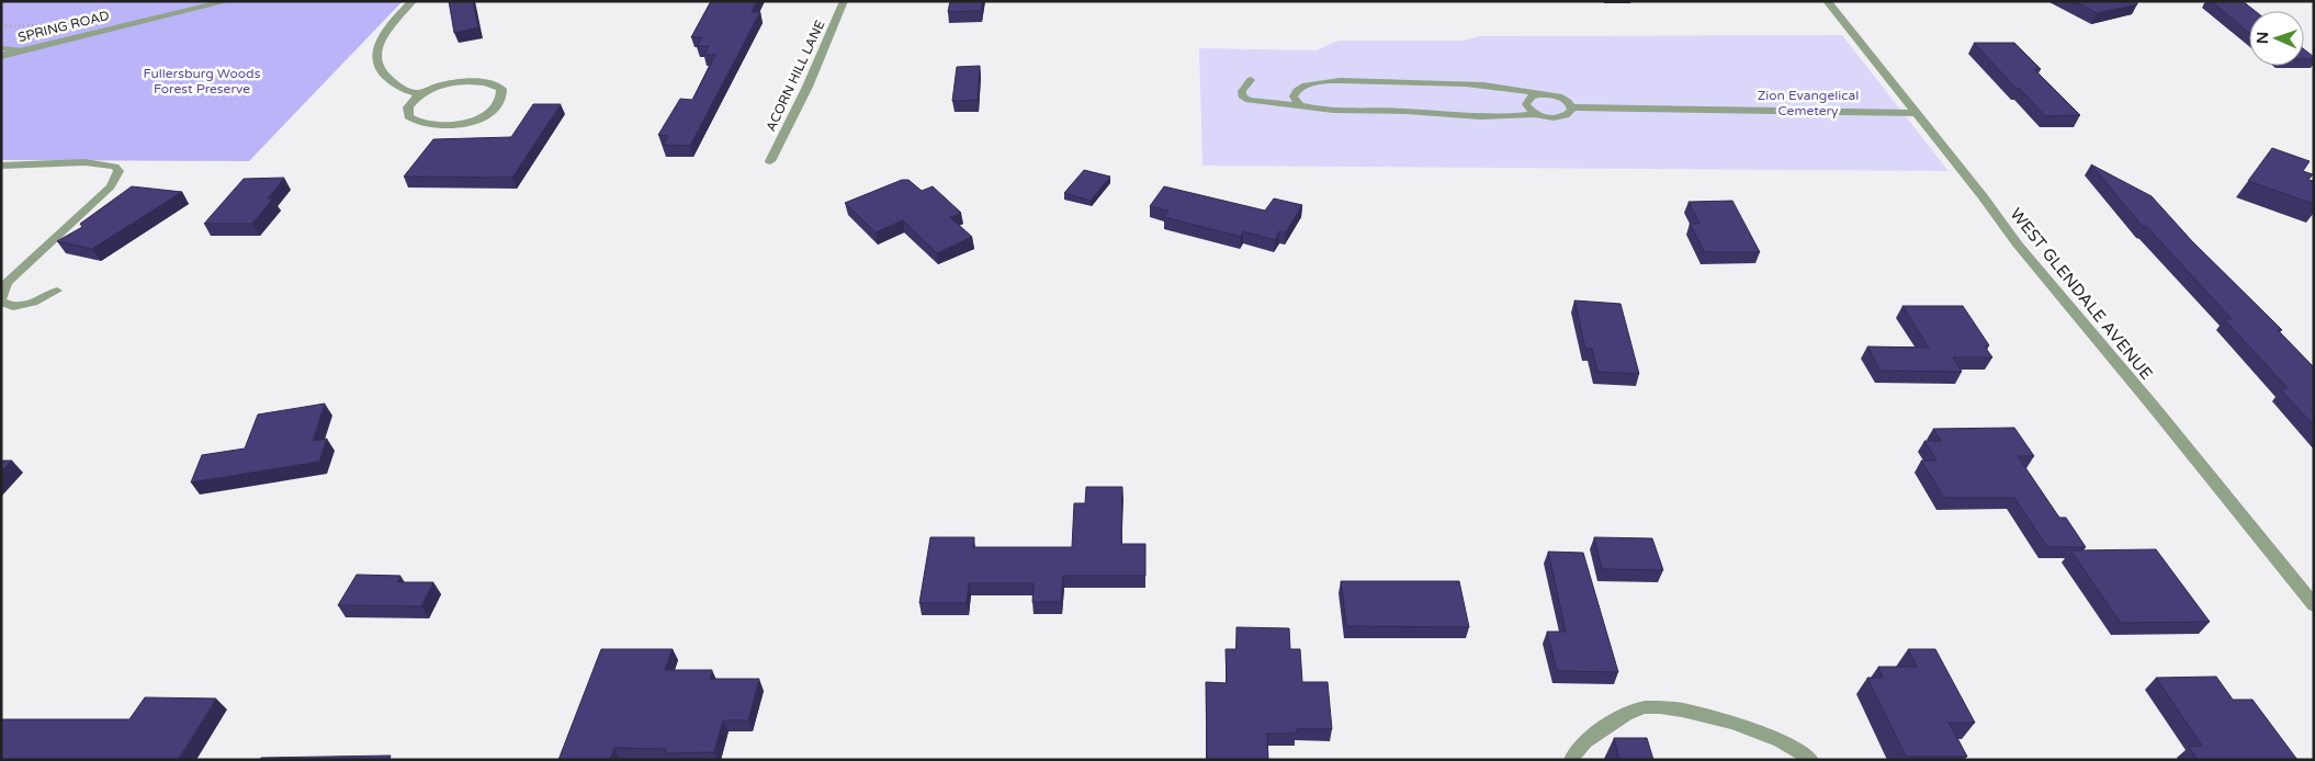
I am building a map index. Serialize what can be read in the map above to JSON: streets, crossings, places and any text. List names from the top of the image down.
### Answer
{
  "streets": {
    "street": ["SPRING ROAD", "ACORN HILL LANE", "WEST GLENDALE AVENUE"]
  },
  "parks": ["Fullersburg Woods Forest Preserve", "Zion Evangelical Cemetery"],
  "north": "left"
}
